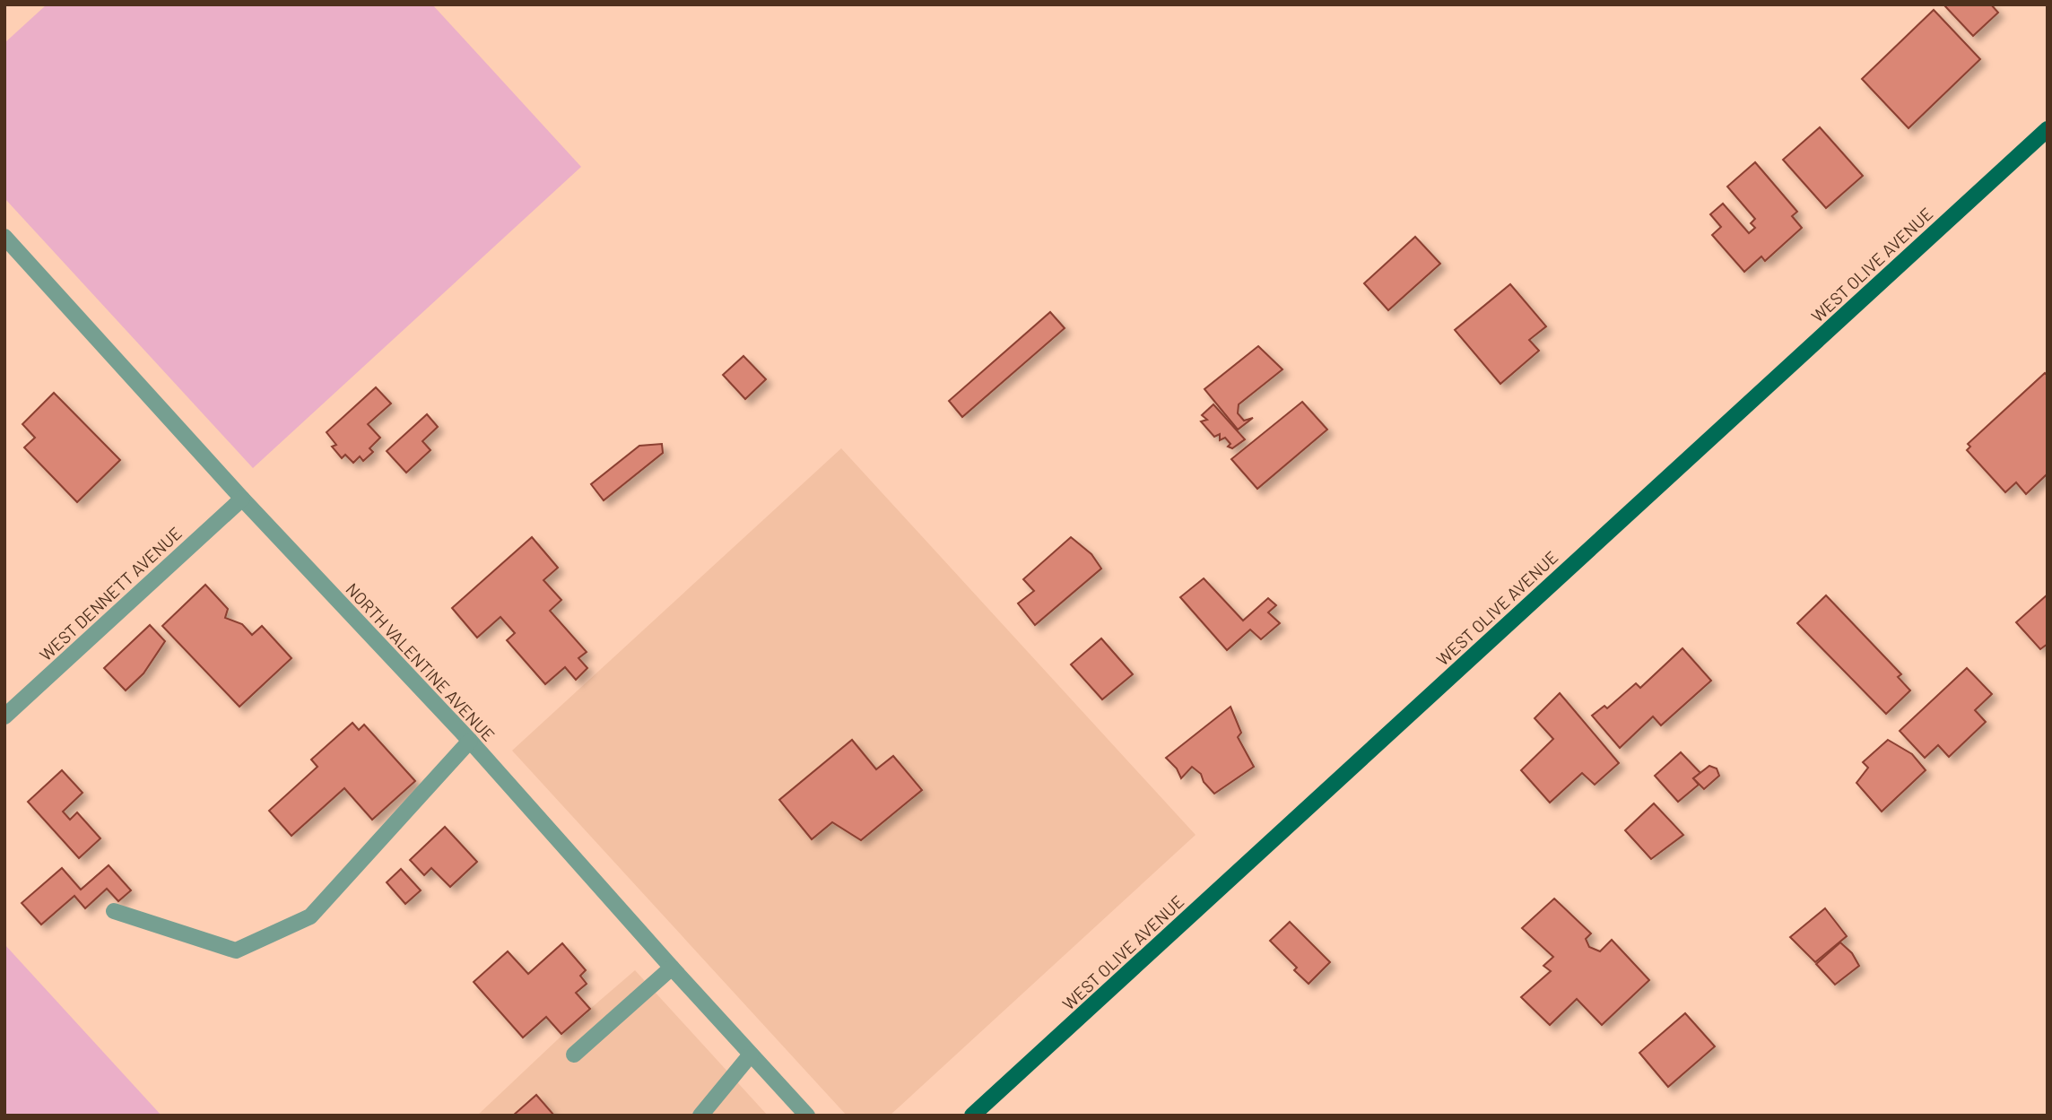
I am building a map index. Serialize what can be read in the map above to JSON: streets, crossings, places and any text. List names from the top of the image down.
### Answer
{
  "streets": {
    "main road": ["WEST OLIVE AVENUE"],
    "street": ["WEST DENNETT AVENUE", "NORTH VALENTINE AVENUE"]
  },
  "crossings": [
    ["WEST DENNETT AVENUE", "NORTH VALENTINE AVENUE"]
  ]
}
